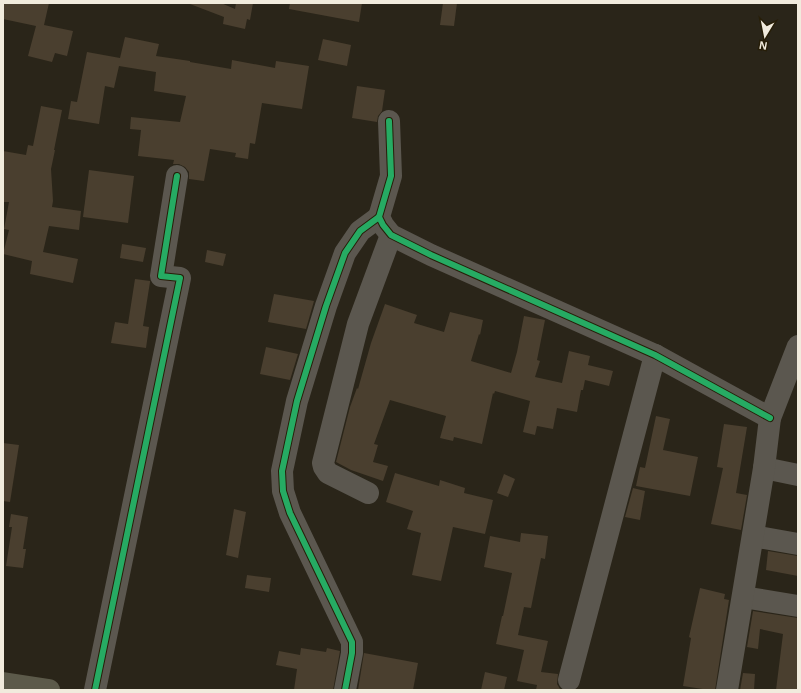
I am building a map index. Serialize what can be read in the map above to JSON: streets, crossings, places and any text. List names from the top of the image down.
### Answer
{
  "north": "bottom"
}
